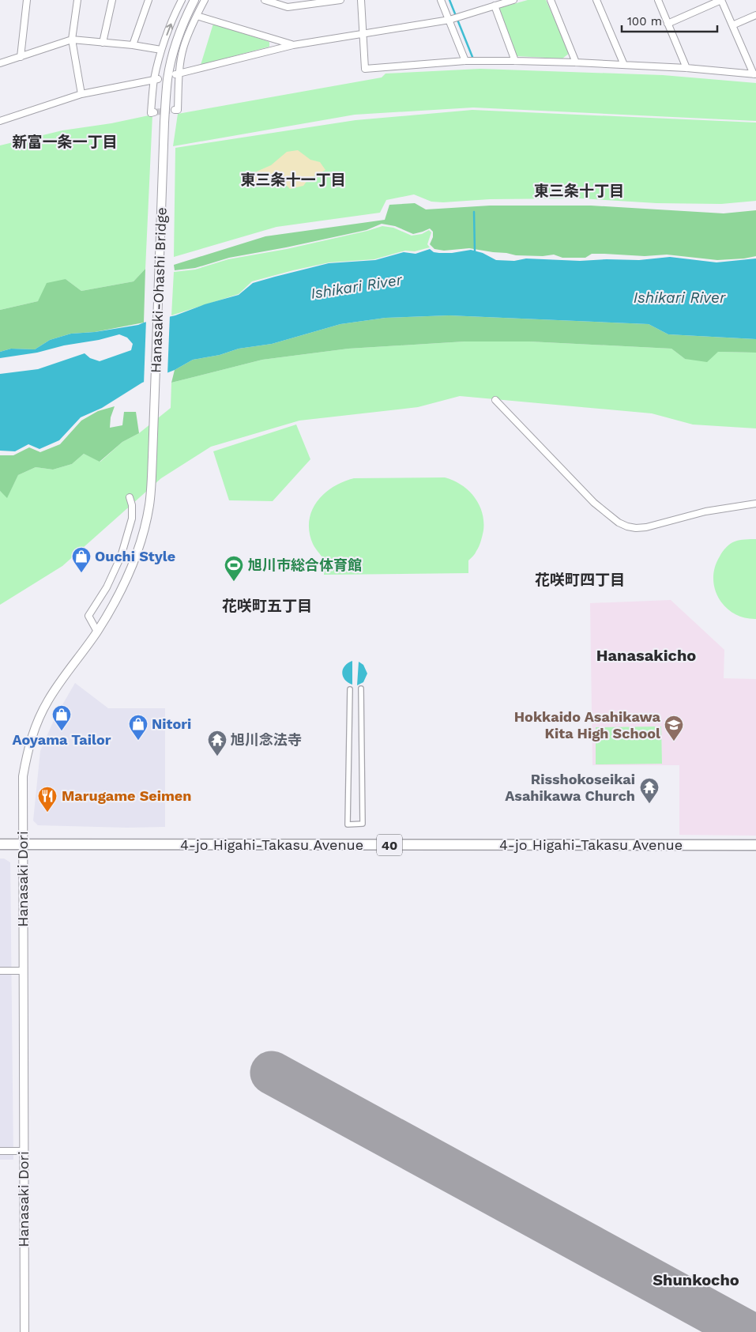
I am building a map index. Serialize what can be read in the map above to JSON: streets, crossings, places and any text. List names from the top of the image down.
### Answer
{
  "streets": {
    "highway": ["4-jo Higahi-Takasu Avenue", "40"],
    "street": ["Hanasaki-Ohashi Bridge", "Hanasaki Dori"]
  },
  "crossings": [
    ["Hanasaki-Ohashi Bridge", "Hanasaki Dori"],
    ["4-jo Higahi-Takasu Avenue", "Hanasaki Dori"]
  ],
  "districts": [
    "新富一条一丁目",
    "東三条十一丁目",
    "東三条十丁目",
    "花咲町四丁目",
    "花咲町五丁目",
    "Hanasakicho",
    "Shunkocho"
  ],
  "water": ["Ishikari River"],
  "places": {
    "shop": ["Ouchi Style", "Aoyama Tailor", "Nitori"],
    "sports": ["旭川市総合体育館"],
    "school or university": ["Hokkaido Asahikawa Kita High School"],
    "temple": ["旭川念法寺", "Risshokoseikai Asahikawa Church"],
    "restaurant": ["Marugame Seimen"]
  },
  "scale_bar": "100 m"
}
